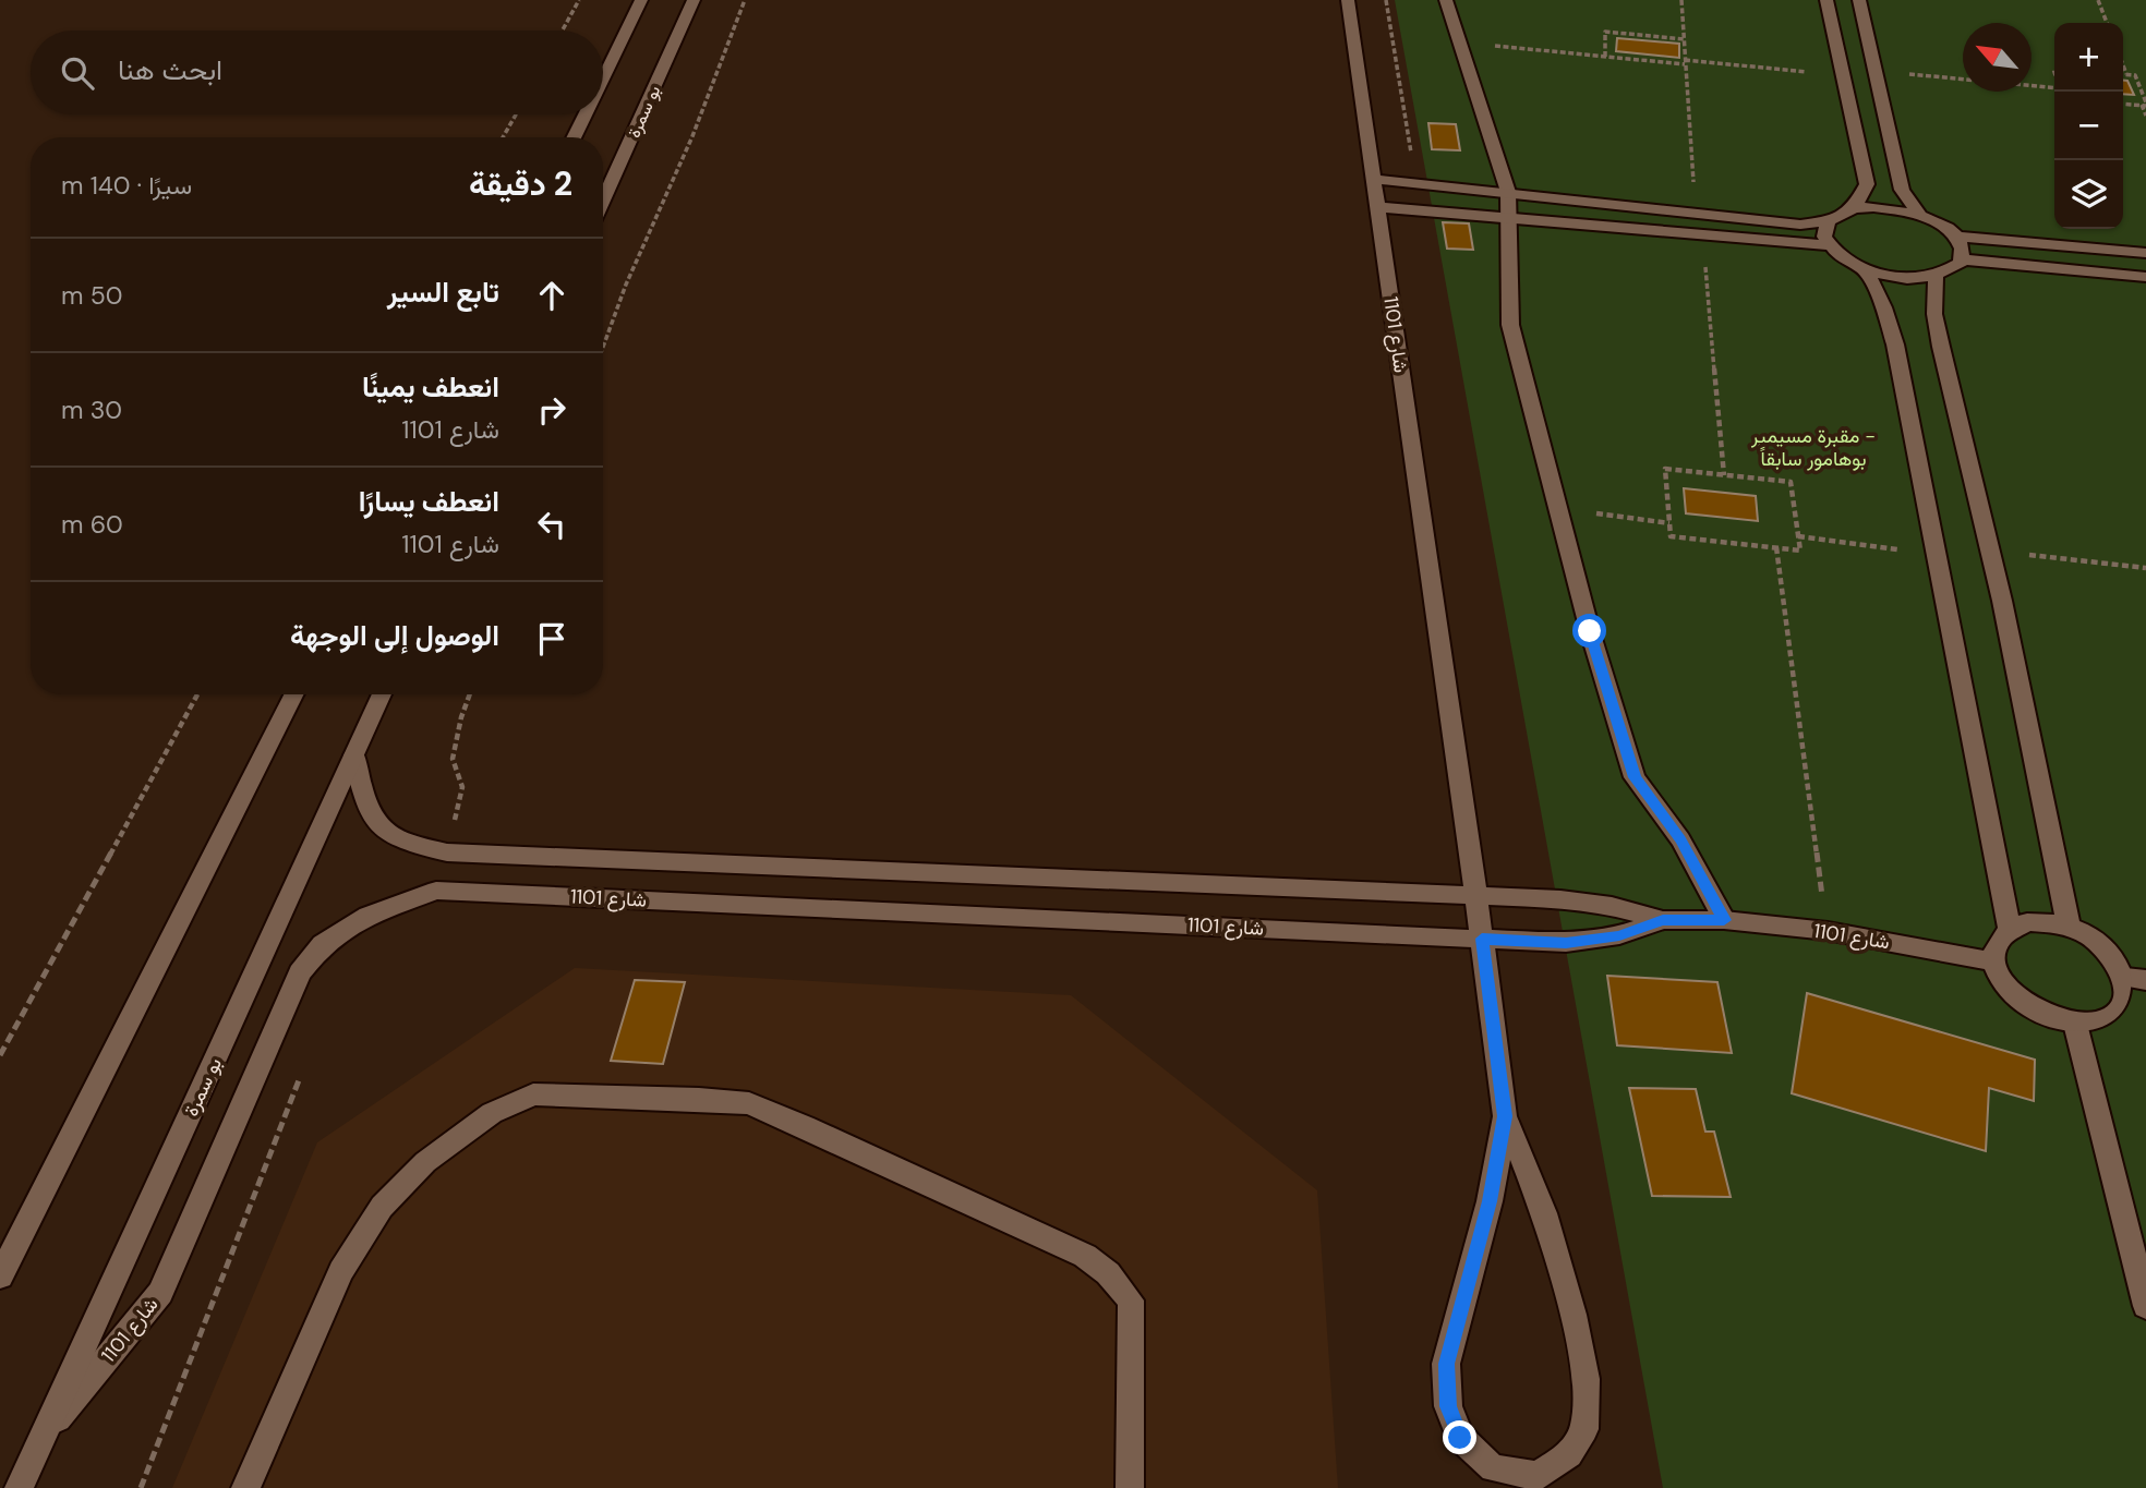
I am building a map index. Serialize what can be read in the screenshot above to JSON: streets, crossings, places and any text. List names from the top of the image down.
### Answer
{
  "streets": {
    "street": ["بو سمرة", "شارع 1101"]
  },
  "crossings": [
    ["بو سمرة", "شارع 1101"]
  ],
  "parks": ["مقبرة مسيمير - بوهامور سابقاً"],
  "north": "top left",
  "page": {
    "map_buttons": ["+", "−"],
    "search": "ابحث هنا",
    "heading": ["2 دقيقة", "سيرًا · 140 m"],
    "list": [
      ["تابع السير", "50 m"],
      ["انعطف يمينًا", "شارع 1101", "30 m"],
      ["انعطف يسارًا", "شارع 1101", "60 m"],
      "الوصول إلى الوجهة"
    ]
  }
}
